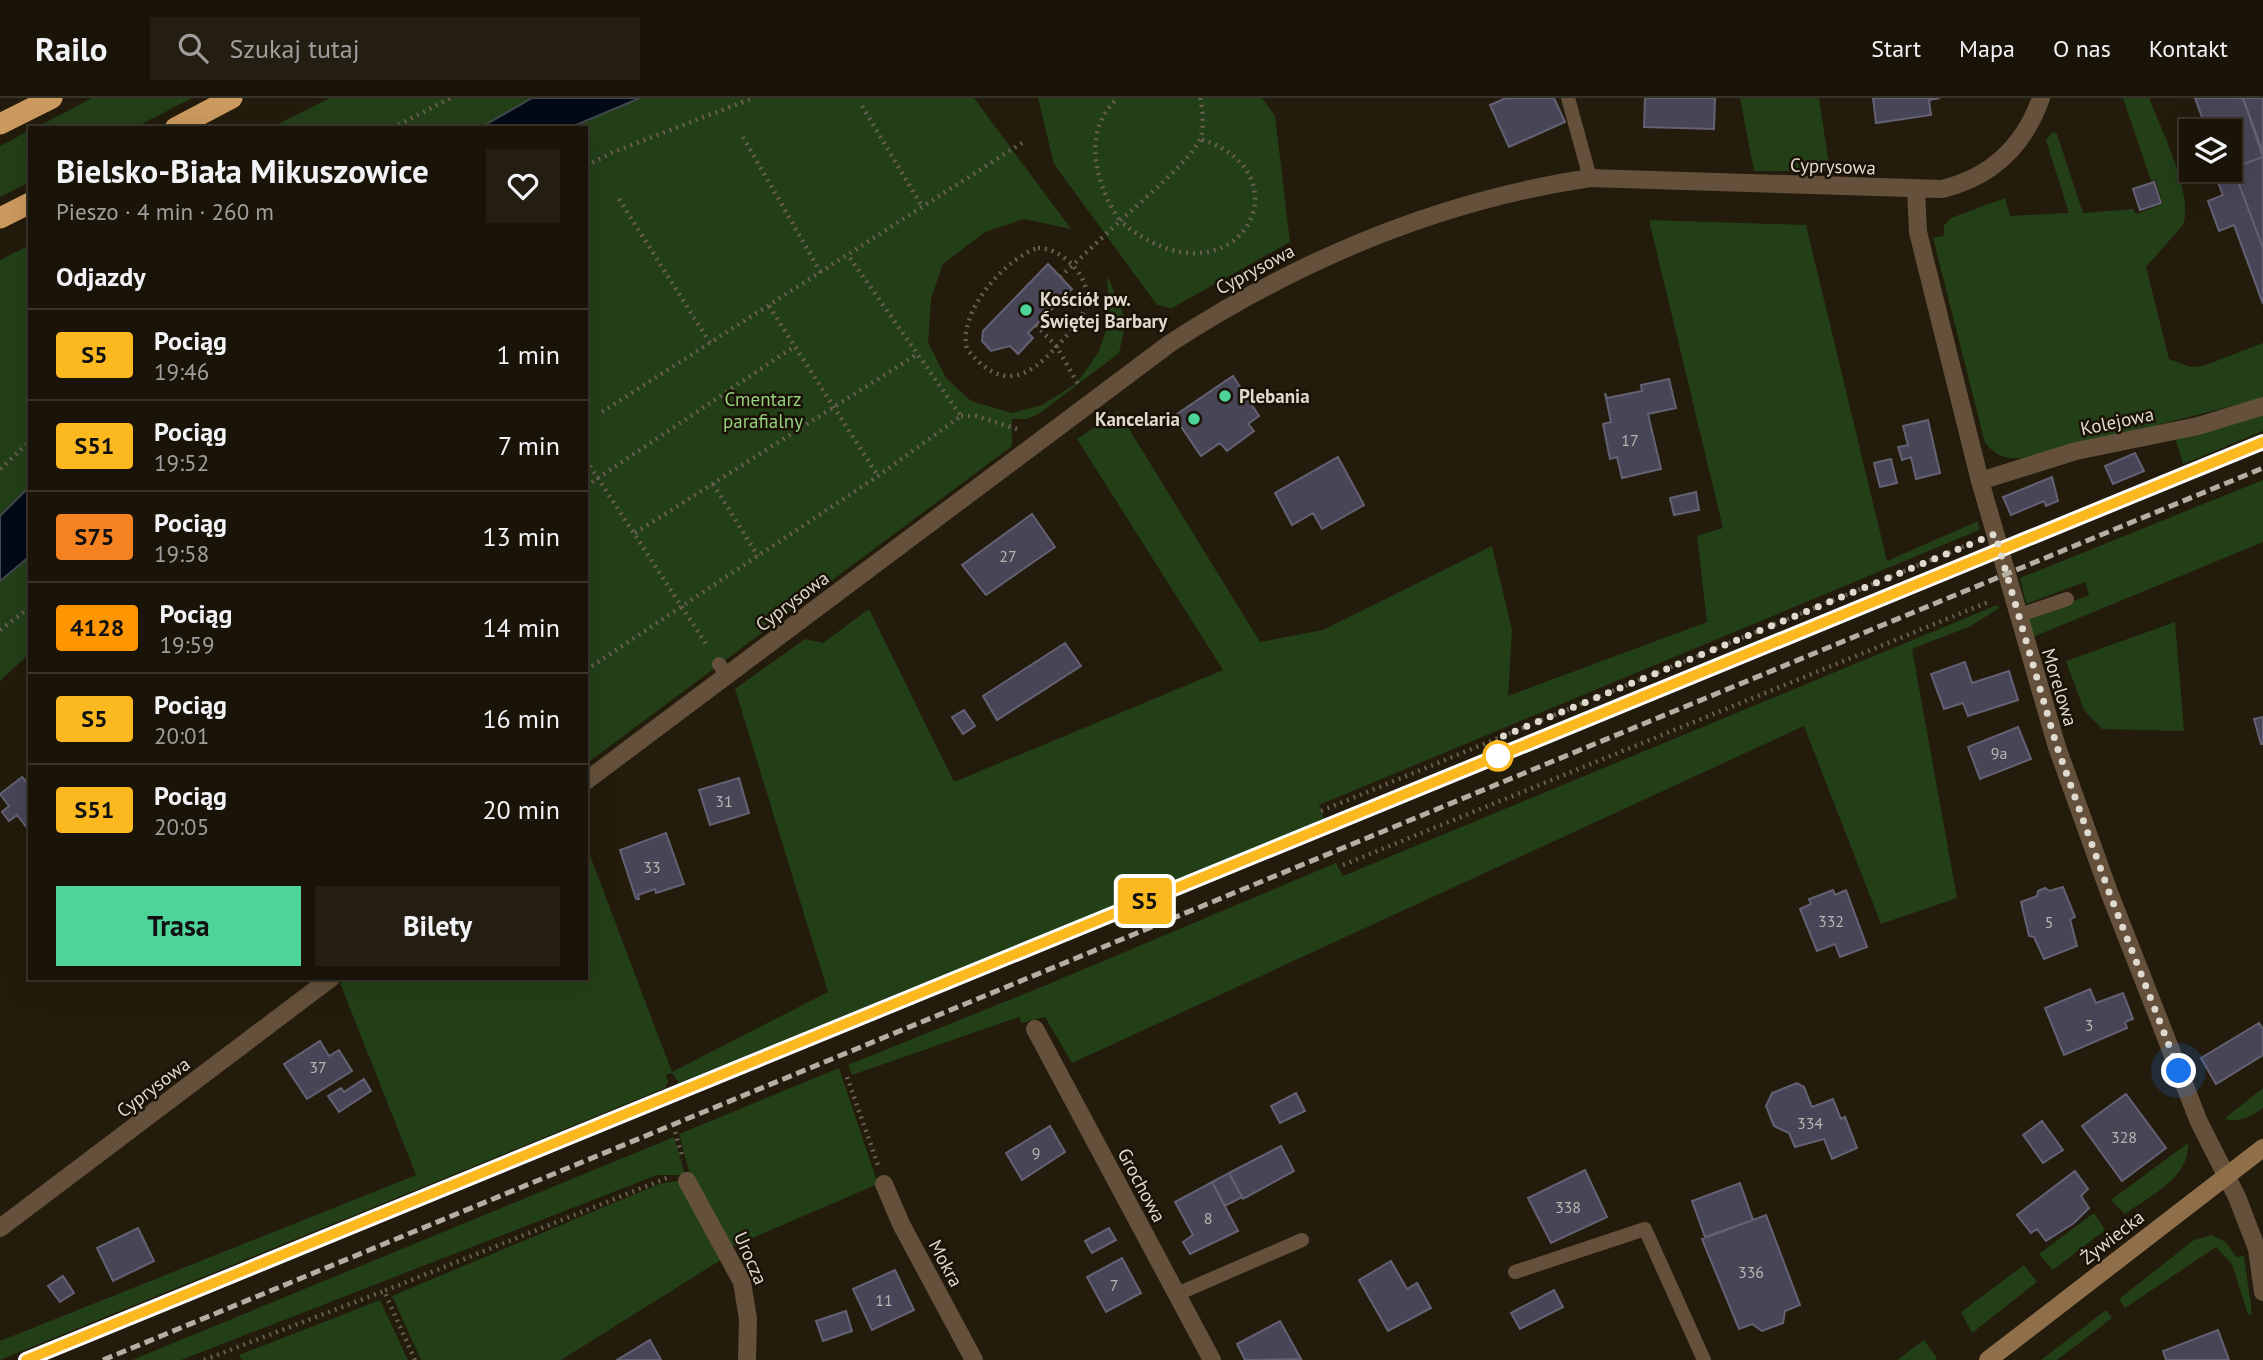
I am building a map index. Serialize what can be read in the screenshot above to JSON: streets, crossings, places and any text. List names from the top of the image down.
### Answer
{
  "streets": {
    "main road": ["Żywiecka"],
    "street": [
      "Cyprysowa",
      "Kolejowa",
      "Morelowa",
      "Grochowa",
      "Urocza",
      "Mokra"
    ]
  },
  "crossings": [
    ["Cyprysowa", "Morelowa"],
    ["Kolejowa", "Morelowa"],
    ["Morelowa", "Żywiecka"]
  ],
  "parks": ["Cmentarz parafialny"],
  "places": ["Kościół pw. Świętej Barbary", "Plebania", "Kancelaria"],
  "house_numbers": [
    "17",
    "27",
    "9a",
    "31",
    "33",
    "332",
    "5",
    "3",
    "37",
    "334",
    "328",
    "9",
    "338",
    "8",
    "336",
    "7",
    "11"
  ],
  "page": {
    "header": "Railo",
    "search": "Szukaj tutaj",
    "nav": [
      "Start",
      "Mapa",
      "O nas",
      "Kontakt"
    ],
    "on_map": "S5",
    "heading": [
      ["Bielsko-Biała Mikuszowice", "Pieszo · 4 min · 260 m"],
      "Odjazdy"
    ],
    "list": [
      {
        "mark": "S5",
        "name": "Pociąg",
        "note": "19:46",
        "value": "1 min"
      },
      {
        "mark": "S51",
        "name": "Pociąg",
        "note": "19:52",
        "value": "7 min"
      },
      {
        "mark": "S75",
        "name": "Pociąg",
        "note": "19:58",
        "value": "13 min"
      },
      {
        "mark": "4128",
        "name": "Pociąg",
        "note": "19:59",
        "value": "14 min"
      },
      {
        "mark": "S5",
        "name": "Pociąg",
        "note": "20:01",
        "value": "16 min"
      },
      {
        "mark": "S51",
        "name": "Pociąg",
        "note": "20:05",
        "value": "20 min"
      }
    ],
    "buttons": ["Trasa", "Bilety"]
  }
}
